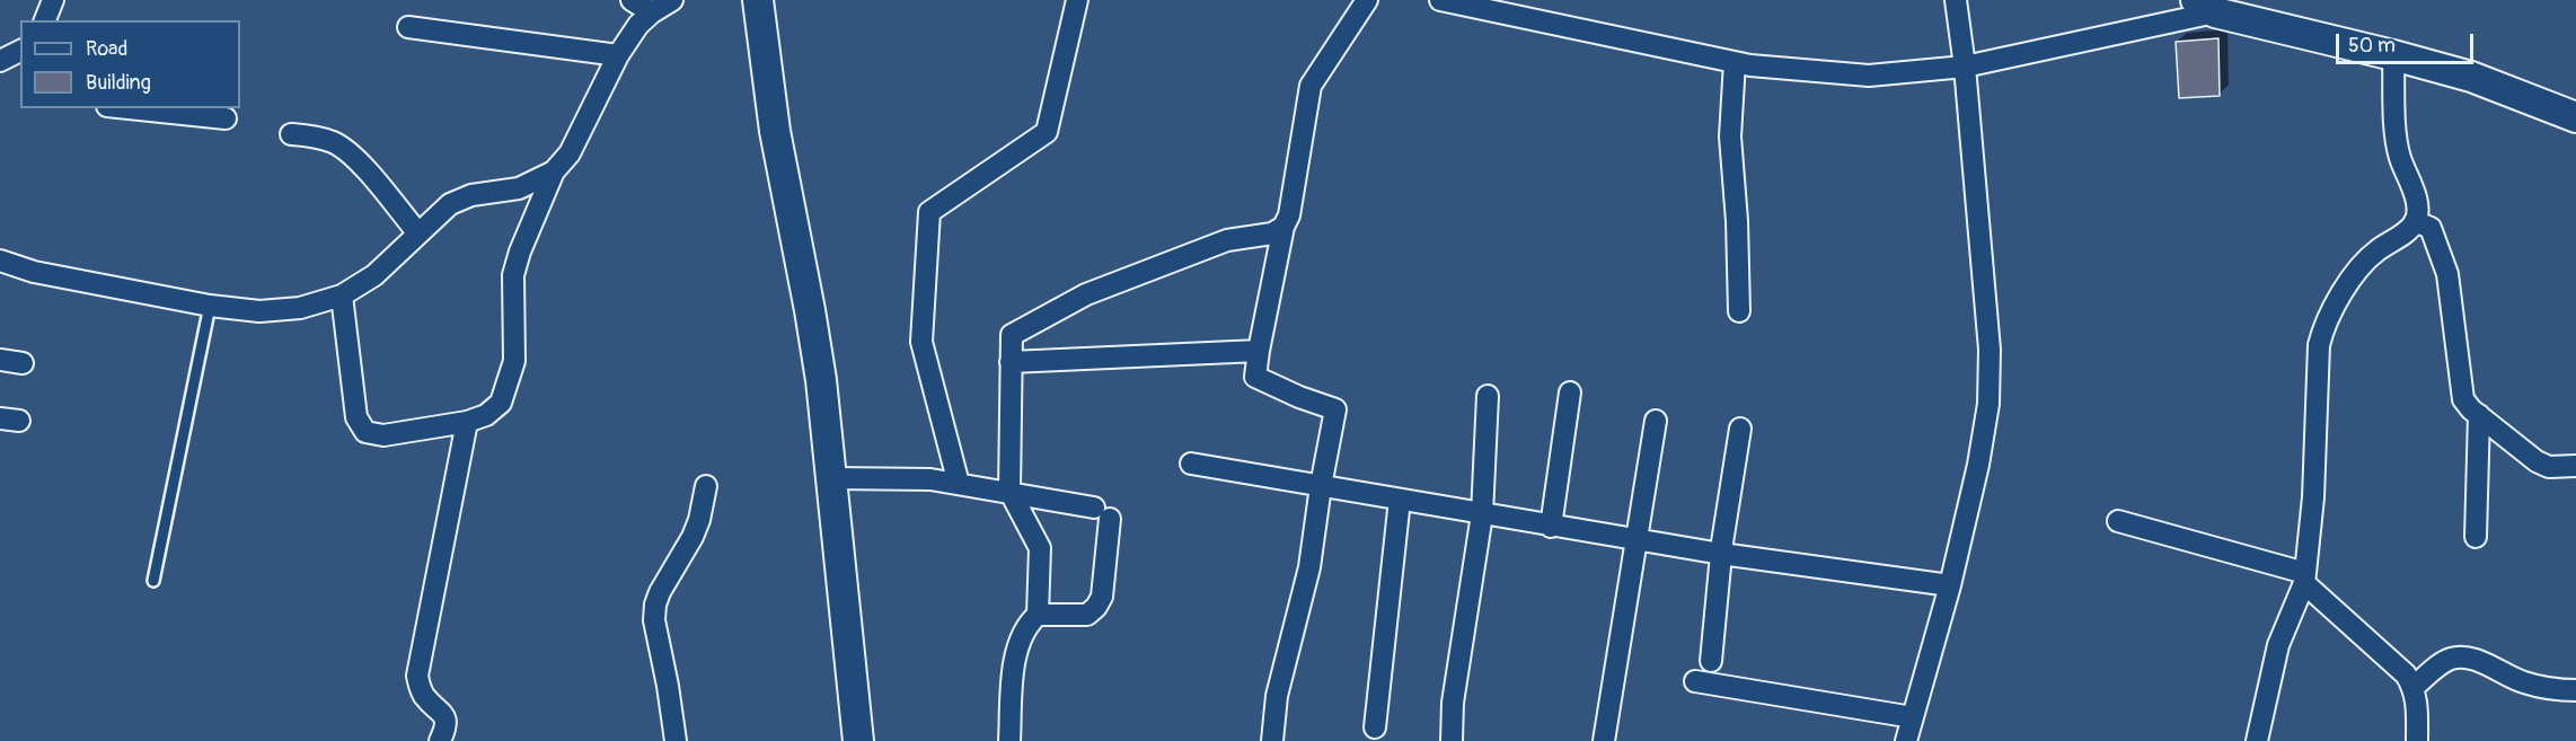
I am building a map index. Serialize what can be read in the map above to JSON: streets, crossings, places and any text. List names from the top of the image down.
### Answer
{
  "legend": ["Road", "Building"],
  "scale_bar": "50 m"
}
